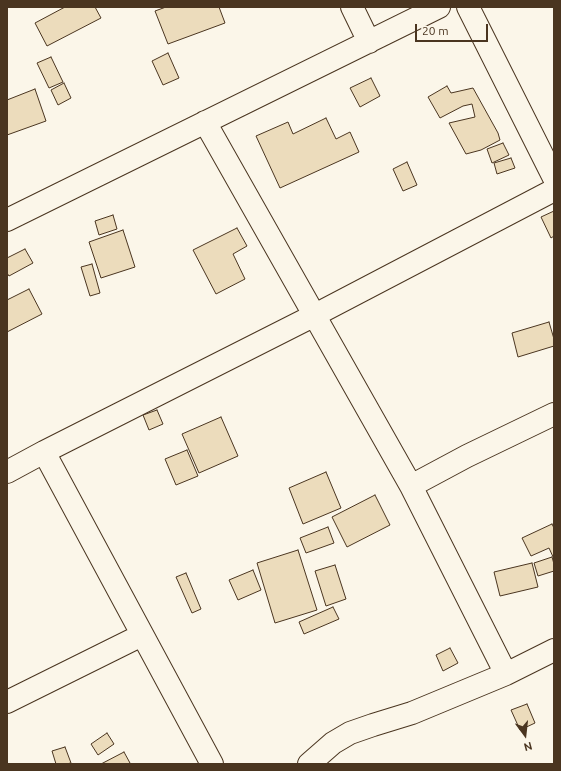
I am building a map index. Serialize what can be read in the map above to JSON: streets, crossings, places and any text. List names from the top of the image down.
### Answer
{
  "scale_bar": "20 m",
  "north": "bottom"
}
